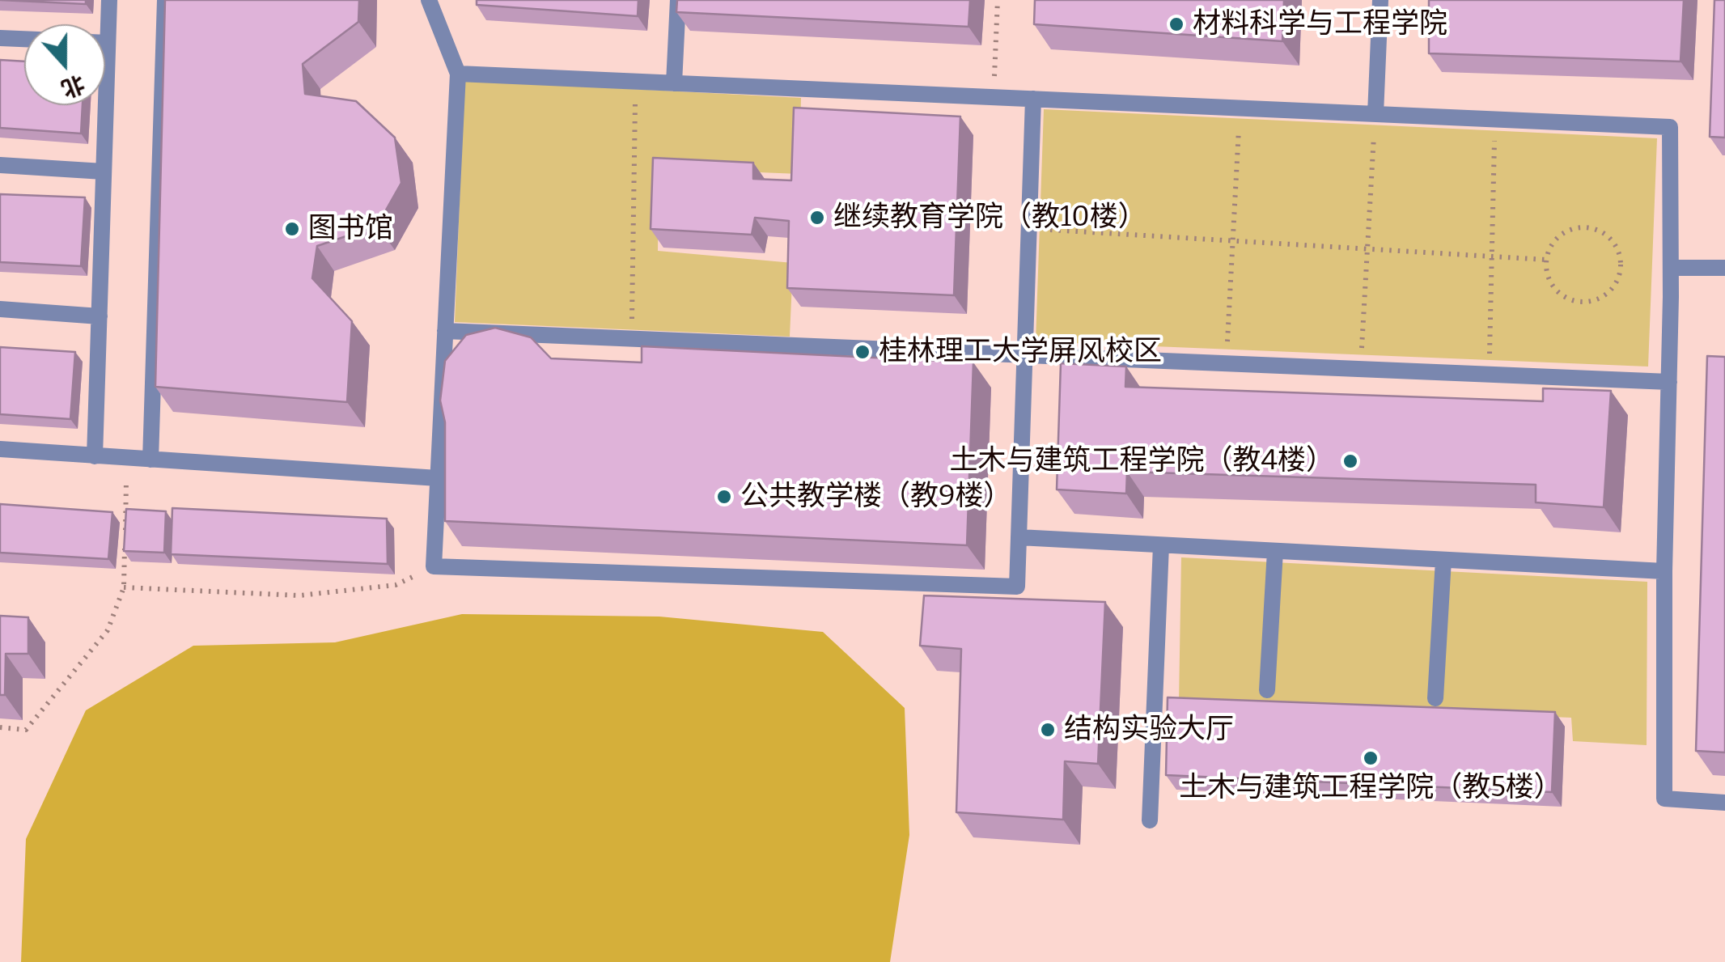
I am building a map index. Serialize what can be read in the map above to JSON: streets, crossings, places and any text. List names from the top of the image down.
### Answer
{
  "places": [
    "材料科学与工程学院",
    "继续教育学院（教10楼）",
    "图书馆",
    "桂林理工大学屏风校区",
    "土木与建筑工程学院（教4楼）",
    "公共教学楼（教9楼）",
    "结构实验大厅",
    "土木与建筑工程学院（教5楼）"
  ],
  "north": "bottom"
}
